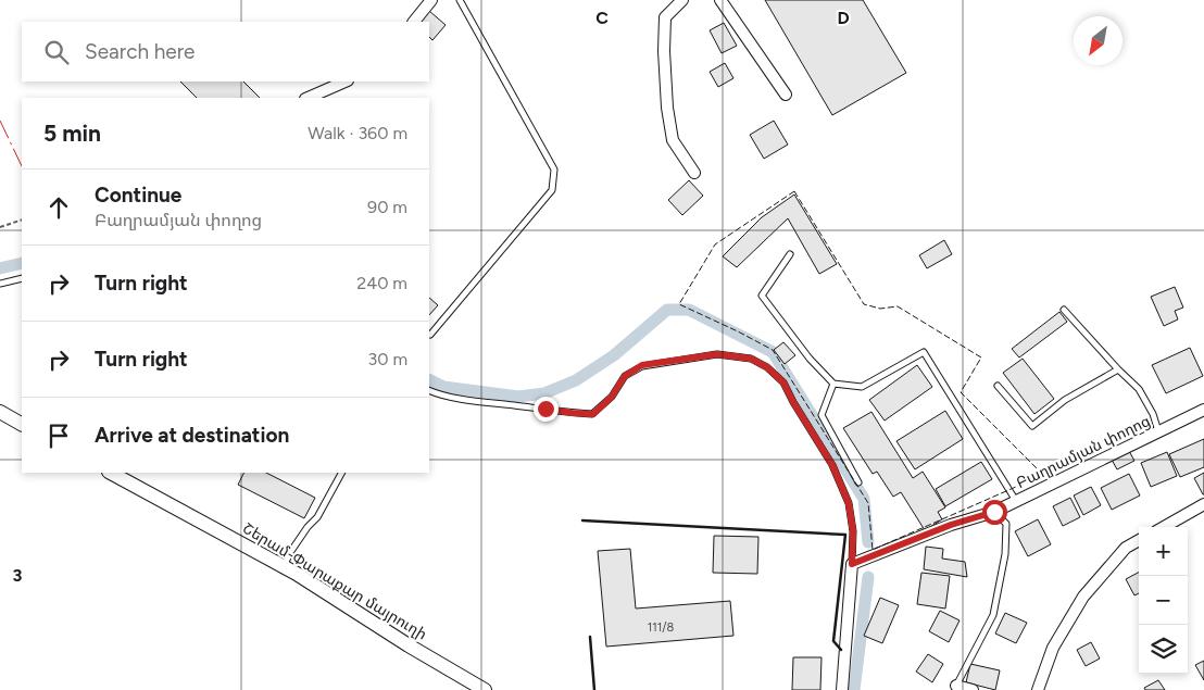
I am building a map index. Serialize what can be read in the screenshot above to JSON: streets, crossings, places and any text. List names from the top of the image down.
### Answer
{
  "streets": {
    "street": ["Բաղրամյան փողոց", "Շերամ-Փարաքար մայրուղի"]
  },
  "house_numbers": ["111/8"],
  "north": "bottom left",
  "page": {
    "search": "Search here",
    "heading": ["5 min", "Walk · 360 m"],
    "list": [
      ["Continue", "Բաղրամյան փողոց", "90 m"],
      ["Turn right", "240 m"],
      ["Turn right", "30 m"],
      "Arrive at destination"
    ],
    "map_buttons": ["+", "−"]
  },
  "grid": {
    "columns": ["C", "D"],
    "rows": ["3"]
  }
}
